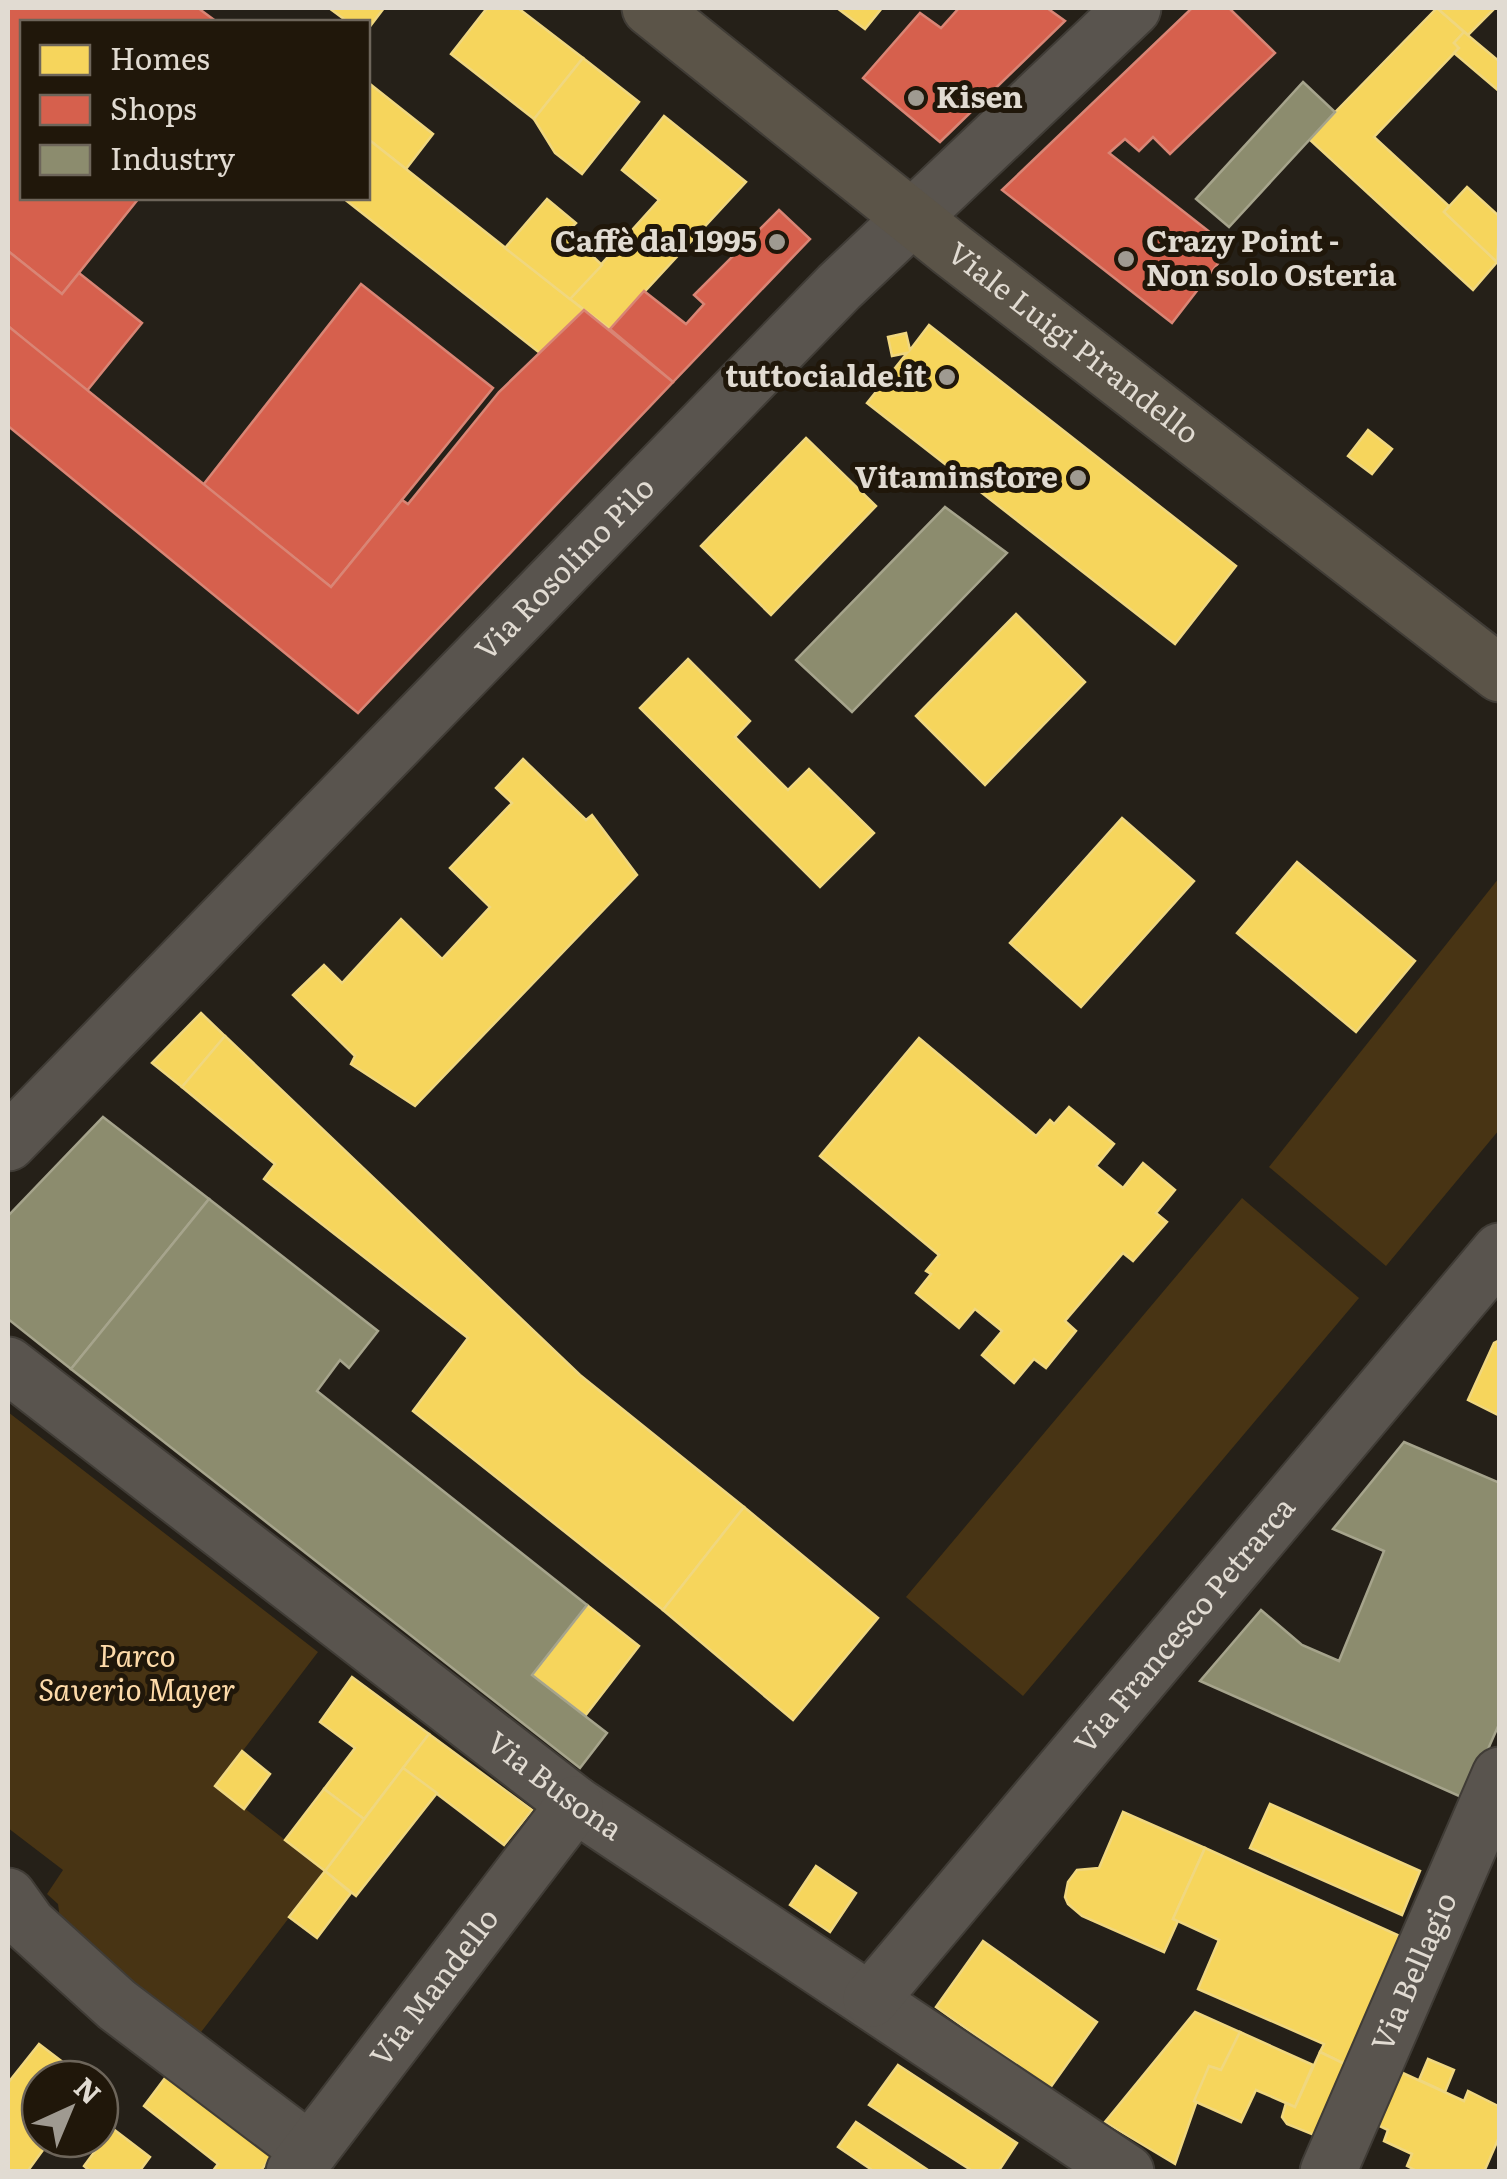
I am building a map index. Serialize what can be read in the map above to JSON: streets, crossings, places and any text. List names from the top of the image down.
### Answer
{
  "streets": {
    "main road": ["Viale Luigi Pirandello"],
    "street": [
      "Via Rosolino Pilo",
      "Via Francesco Petrarca",
      "Via Busona",
      "Via Bellagio",
      "Via Mandello"
    ]
  },
  "crossings": [
    ["Viale Luigi Pirandello", "Via Rosolino Pilo"],
    ["Via Francesco Petrarca", "Via Busona"],
    ["Via Busona", "Via Mandello"]
  ],
  "parks": ["Parco Saverio Mayer"],
  "places": [
    "Kisen",
    "Caffè dal 1995",
    "Crazy Point - Non solo Osteria",
    "tuttocialde.it",
    "Vitaminstore"
  ],
  "legend": ["Homes", "Shops", "Industry"],
  "north": "top right"
}
